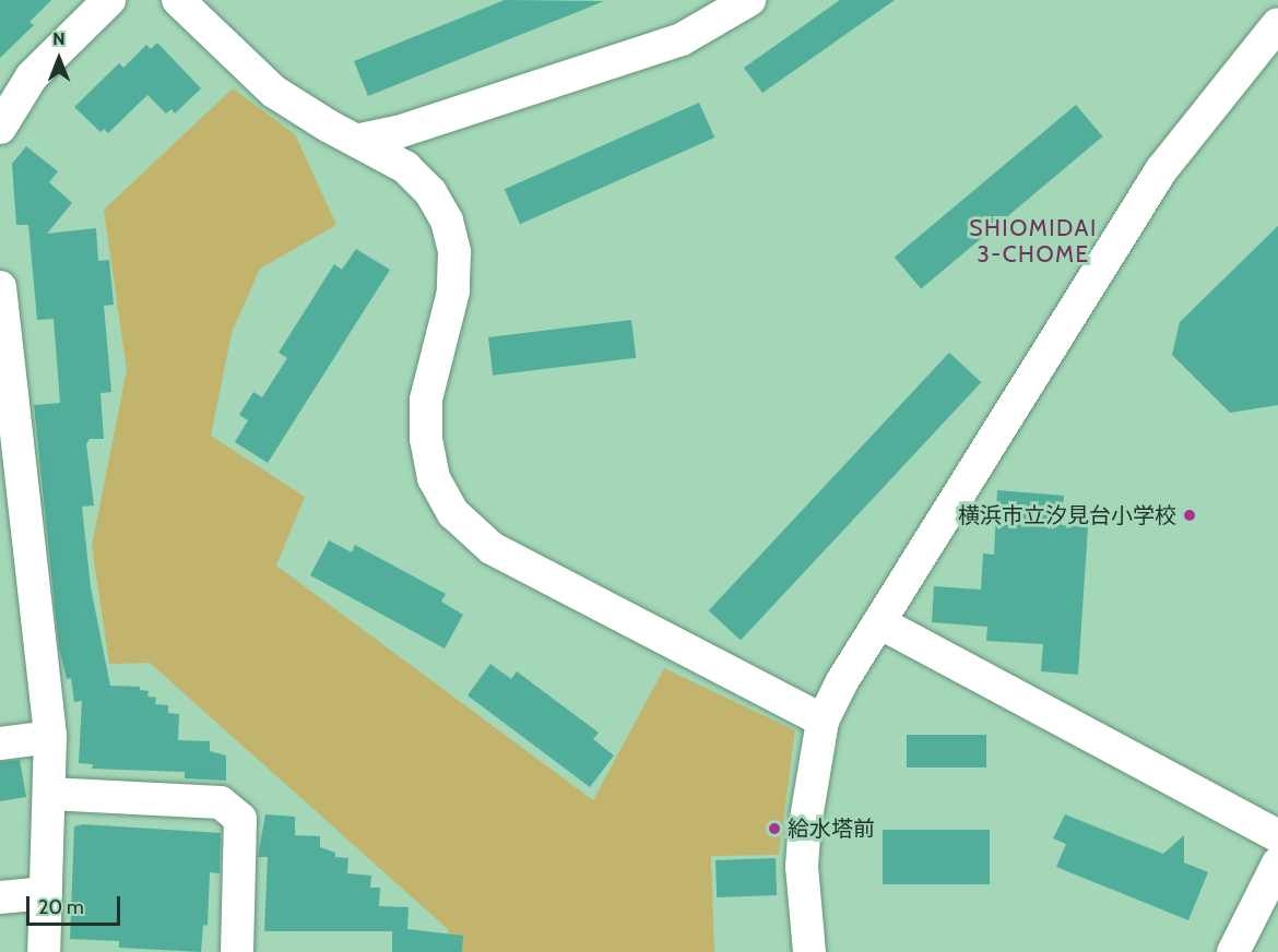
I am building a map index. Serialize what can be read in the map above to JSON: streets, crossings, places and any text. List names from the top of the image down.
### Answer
{
  "districts": ["SHIOMIDAI 3-CHOME"],
  "places": ["横浜市立汐見台小学校", "給水塔前"],
  "scale_bar": "20 m",
  "north": "top"
}
